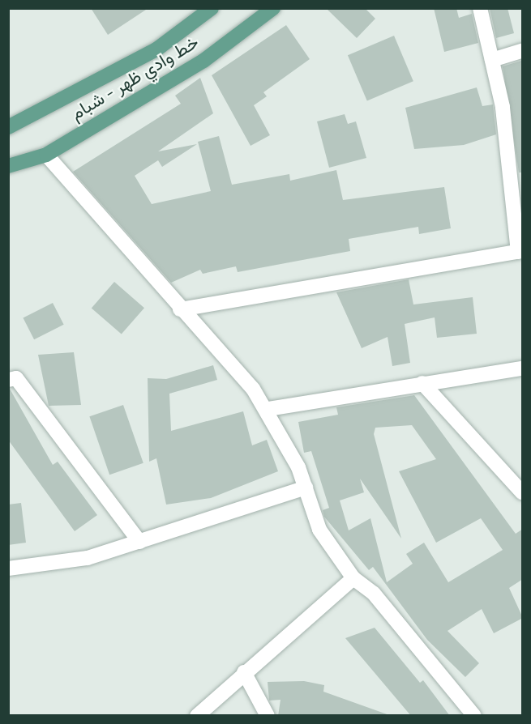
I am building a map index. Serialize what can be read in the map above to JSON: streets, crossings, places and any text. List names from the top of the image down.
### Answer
{
  "streets": {
    "main road": ["خط وادي ظهر - شبام"]
  }
}
